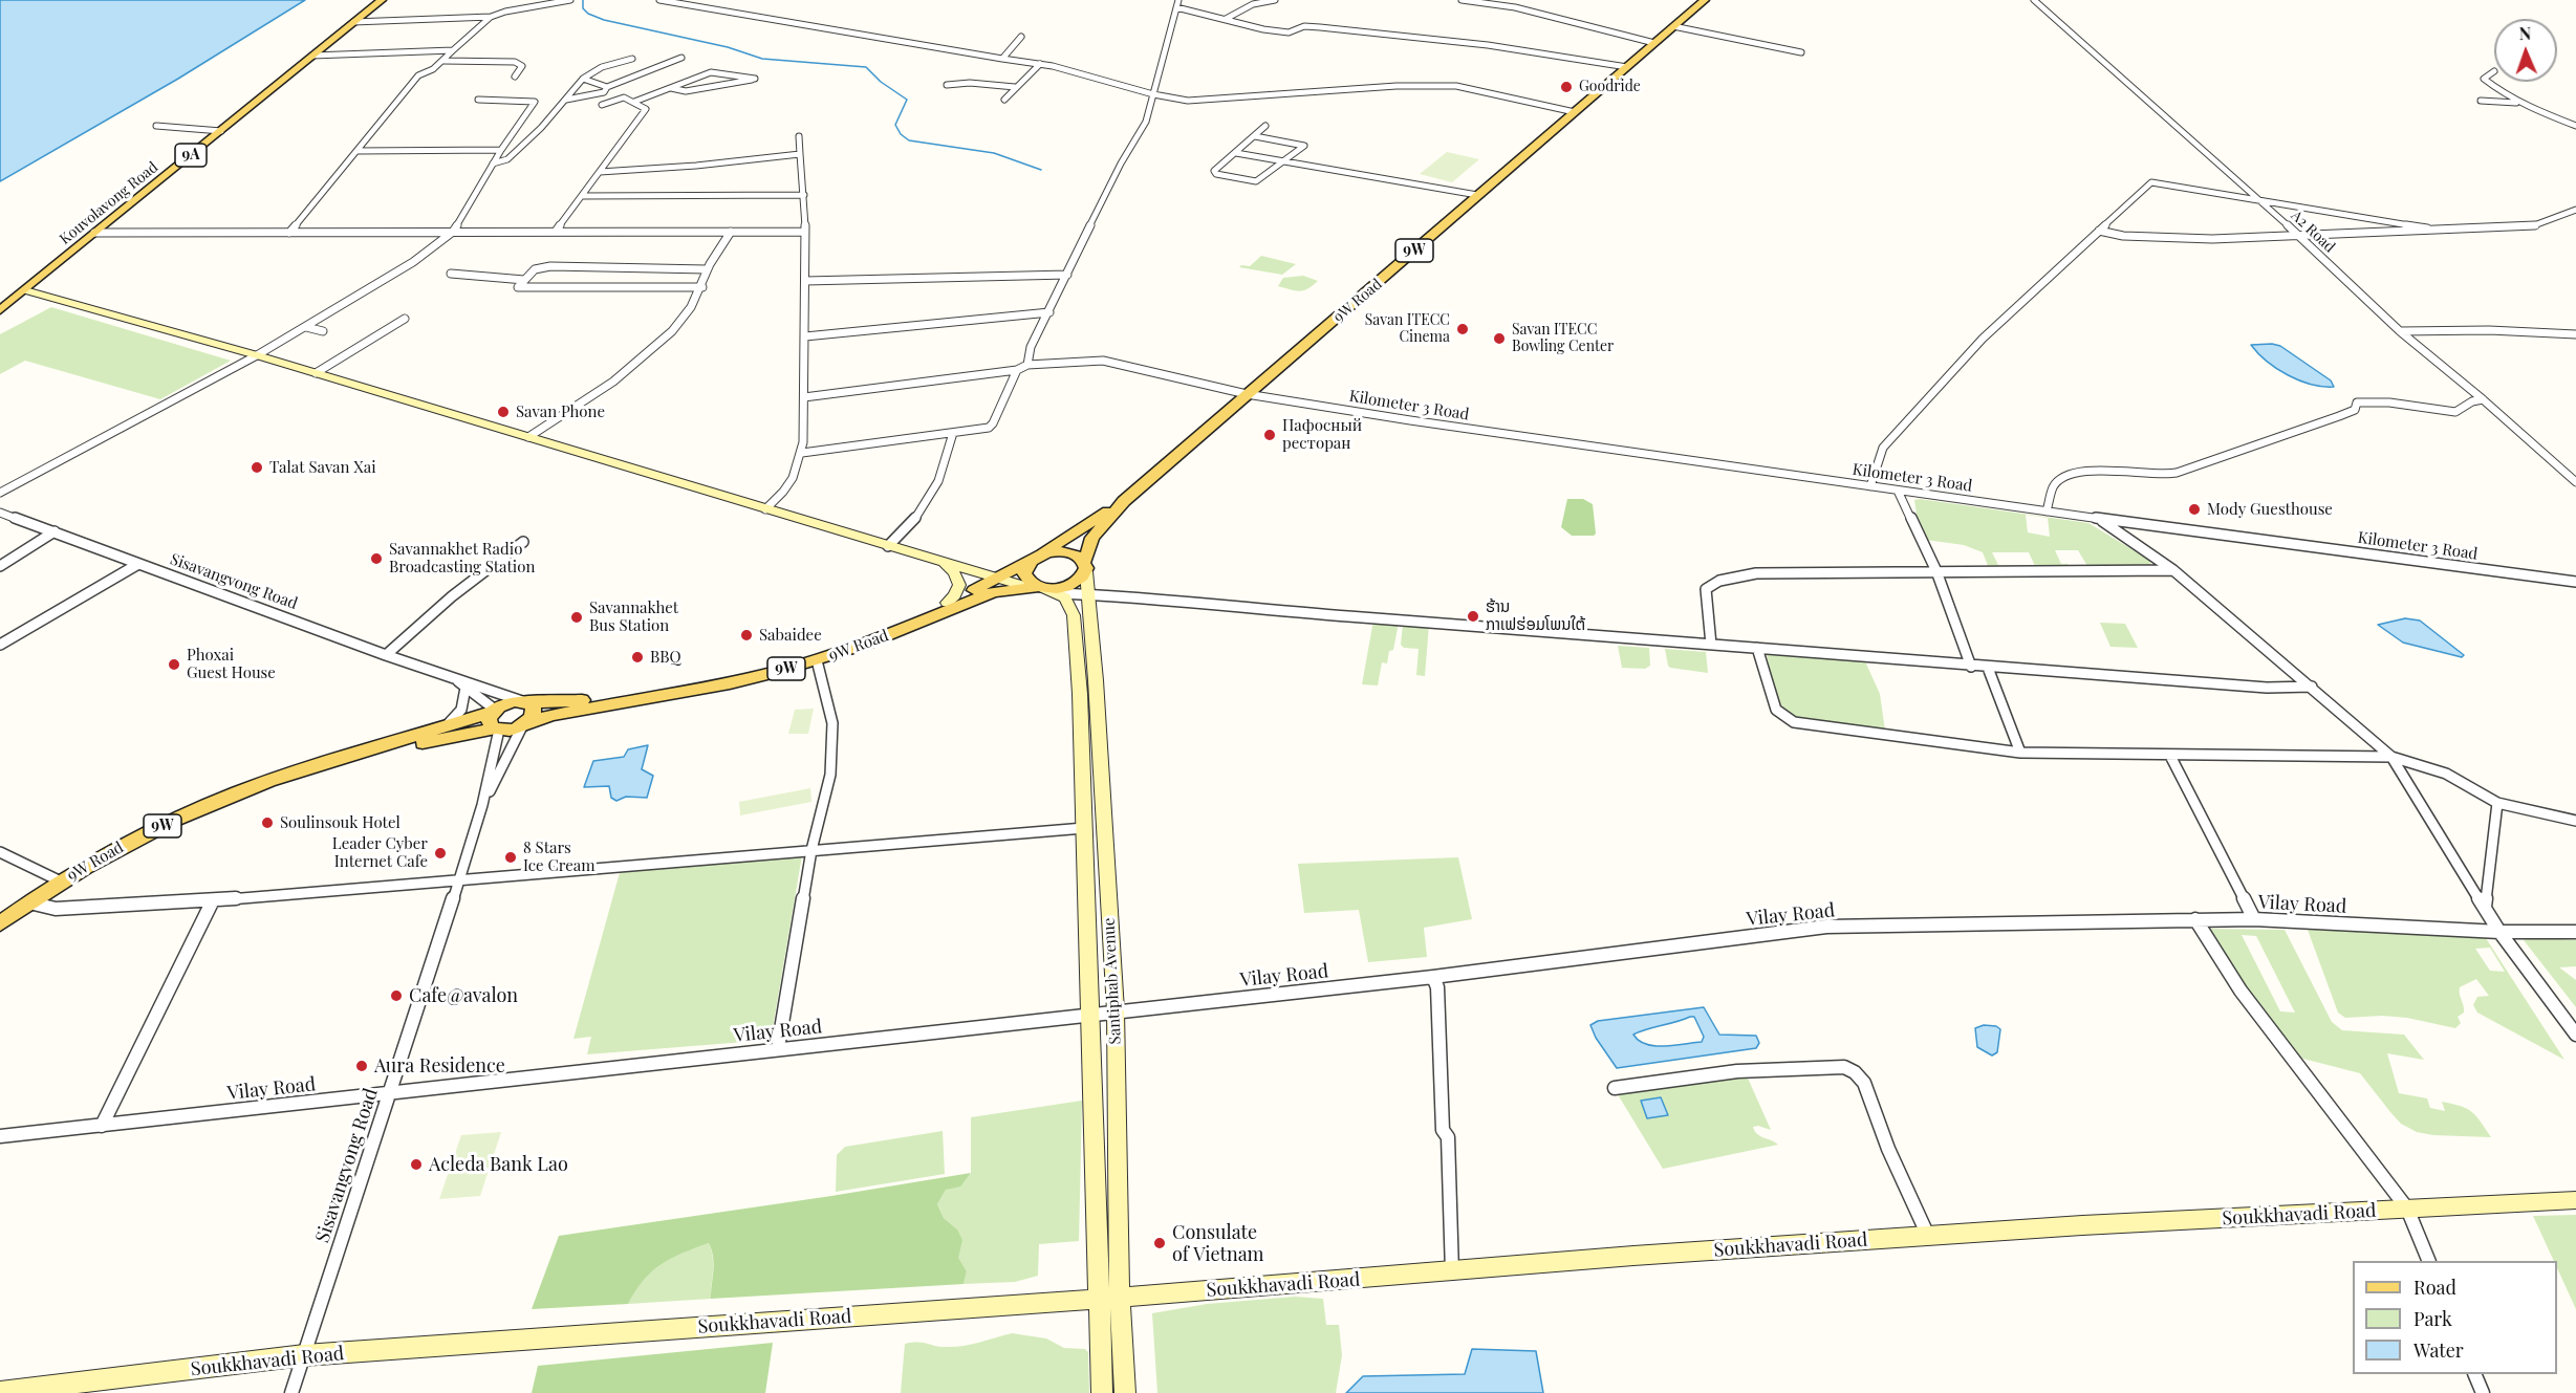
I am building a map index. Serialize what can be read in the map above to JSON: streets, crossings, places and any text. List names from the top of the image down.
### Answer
{
  "streets": {
    "main road": [
      "9A",
      "Kouvolavong Road",
      "9W",
      "9W Road"
    ],
    "street": [
      "A2 Road",
      "Kilometer 3 Road",
      "Sisavangvong Road",
      "Vilay Road",
      "Santiphab Avenue",
      "Soukkhavadi Road"
    ]
  },
  "crossings": [
    ["9W Road", "Kilometer 3 Road"],
    ["9W Road", "Sisavangvong Road"],
    ["9W Road", "Santiphab Avenue"],
    ["Sisavangvong Road", "Vilay Road"],
    ["Sisavangvong Road", "Soukkhavadi Road"],
    ["Vilay Road", "Santiphab Avenue"],
    ["Santiphab Avenue", "Soukkhavadi Road"]
  ],
  "places": [
    "Goodride",
    "Savan ITECC Cinema",
    "Savan ITECC Bowling Center",
    "Savan Phone",
    "Пафосный ресторан",
    "Talat Savan Xai",
    "Mody Guesthouse",
    "Savannakhet Radio Broadcasting Station",
    "ຮ້ານ ກາເຟຮ່ອມໂພນໃຕ້",
    "Savannakhet Bus Station",
    "Sabaidee",
    "BBQ",
    "Phoxai Guest House",
    "Soulinsouk Hotel",
    "Leader Cyber Internet Cafe",
    "8 Stars Ice Cream",
    "Cafe@avalon",
    "Aura Residence",
    "Acleda Bank Lao",
    "Consulate of Vietnam"
  ],
  "legend": ["Road", "Park", "Water"],
  "north": "top"
}
